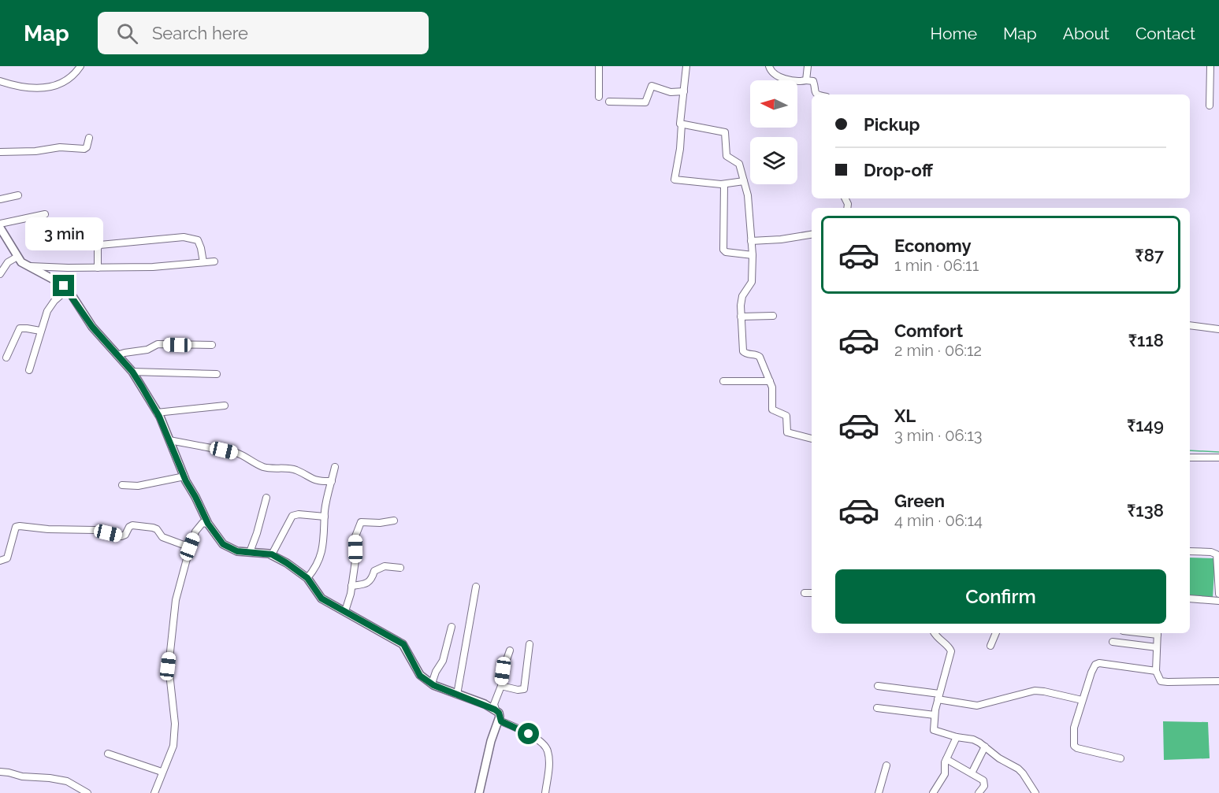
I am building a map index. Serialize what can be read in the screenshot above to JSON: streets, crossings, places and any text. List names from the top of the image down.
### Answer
{
  "north": "left",
  "page": {
    "header": "Map",
    "search": "Search here",
    "nav": [
      "Home",
      "Map",
      "About",
      "Contact"
    ],
    "banner": ["Pickup", "Drop-off"],
    "list": [
      {
        "name": "Economy",
        "note": "1 min · 06:11",
        "value": "₹87"
      },
      {
        "name": "Comfort",
        "note": "2 min · 06:12",
        "value": "₹118"
      },
      {
        "name": "XL",
        "note": "3 min · 06:13",
        "value": "₹149"
      },
      {
        "name": "Green",
        "note": "4 min · 06:14",
        "value": "₹138"
      }
    ],
    "bubble": "3 min",
    "buttons": "Confirm"
  }
}
